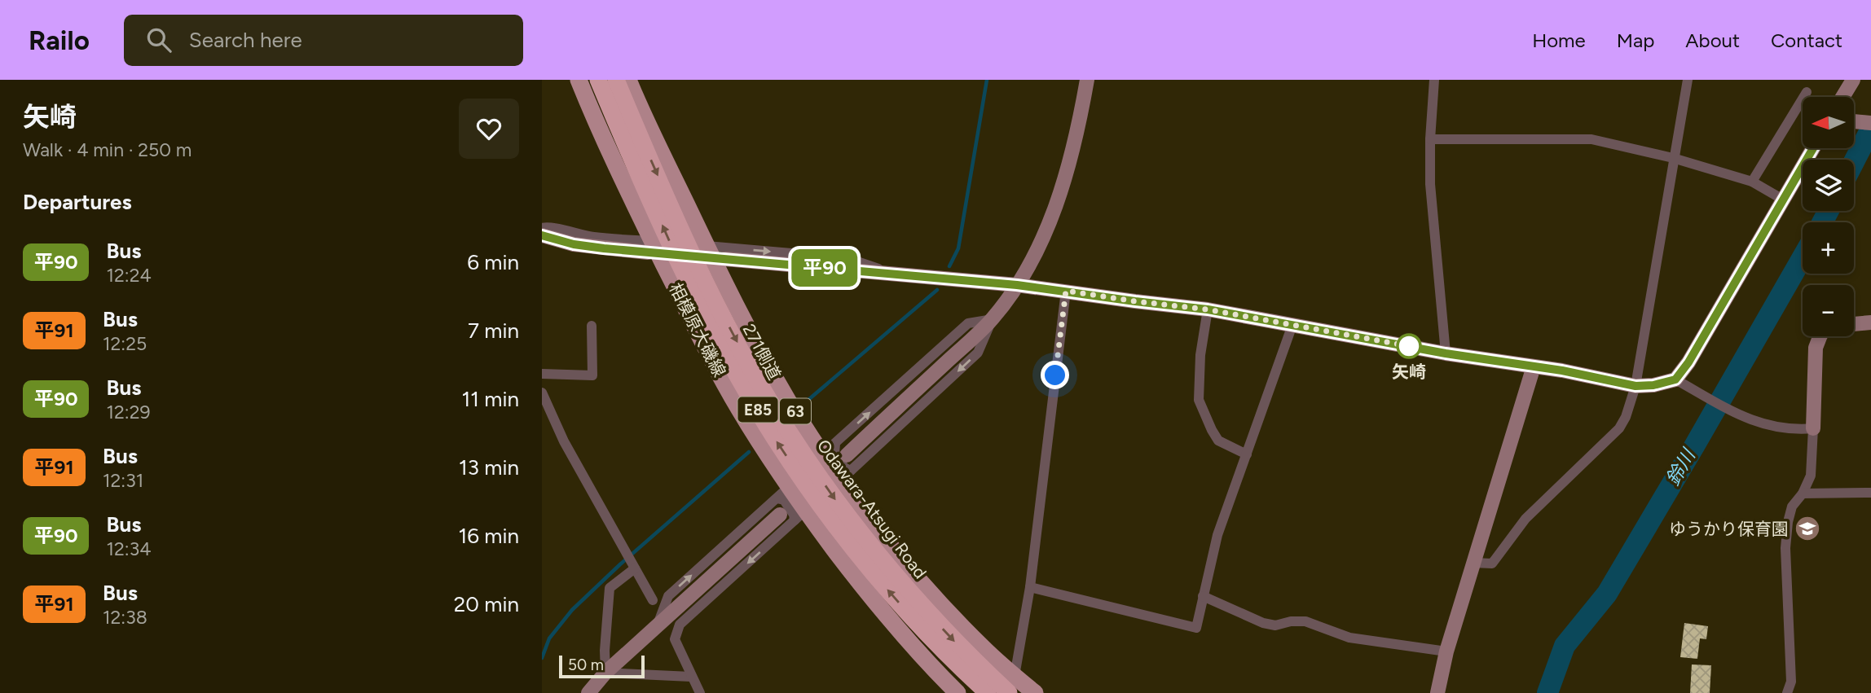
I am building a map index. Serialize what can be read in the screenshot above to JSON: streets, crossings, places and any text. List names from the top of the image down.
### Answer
{
  "streets": {
    "highway": ["E85", "Odawara-Atsugi Road"],
    "main road": ["相模原大磯線", "271側道", "63"]
  },
  "water": ["鈴川"],
  "places": {
    "other": ["矢崎"],
    "school or university": ["ゆうかり保育園"]
  },
  "lines": ["bus line 平90"],
  "scale_bar": "50 m",
  "north": "left",
  "page": {
    "header": "Railo",
    "search": "Search here",
    "nav": [
      "Home",
      "Map",
      "About",
      "Contact"
    ],
    "heading": [
      ["矢崎", "Walk · 4 min · 250 m"],
      "Departures"
    ],
    "on_map": "平90",
    "map_buttons": ["+", "−"],
    "list": [
      {
        "mark": "平90",
        "name": "Bus",
        "note": "12:24",
        "value": "6 min"
      },
      {
        "mark": "平91",
        "name": "Bus",
        "note": "12:25",
        "value": "7 min"
      },
      {
        "mark": "平90",
        "name": "Bus",
        "note": "12:29",
        "value": "11 min"
      },
      {
        "mark": "平91",
        "name": "Bus",
        "note": "12:31",
        "value": "13 min"
      },
      {
        "mark": "平90",
        "name": "Bus",
        "note": "12:34",
        "value": "16 min"
      },
      {
        "mark": "平91",
        "name": "Bus",
        "note": "12:38",
        "value": "20 min"
      }
    ],
    "scale": "50 m"
  }
}
